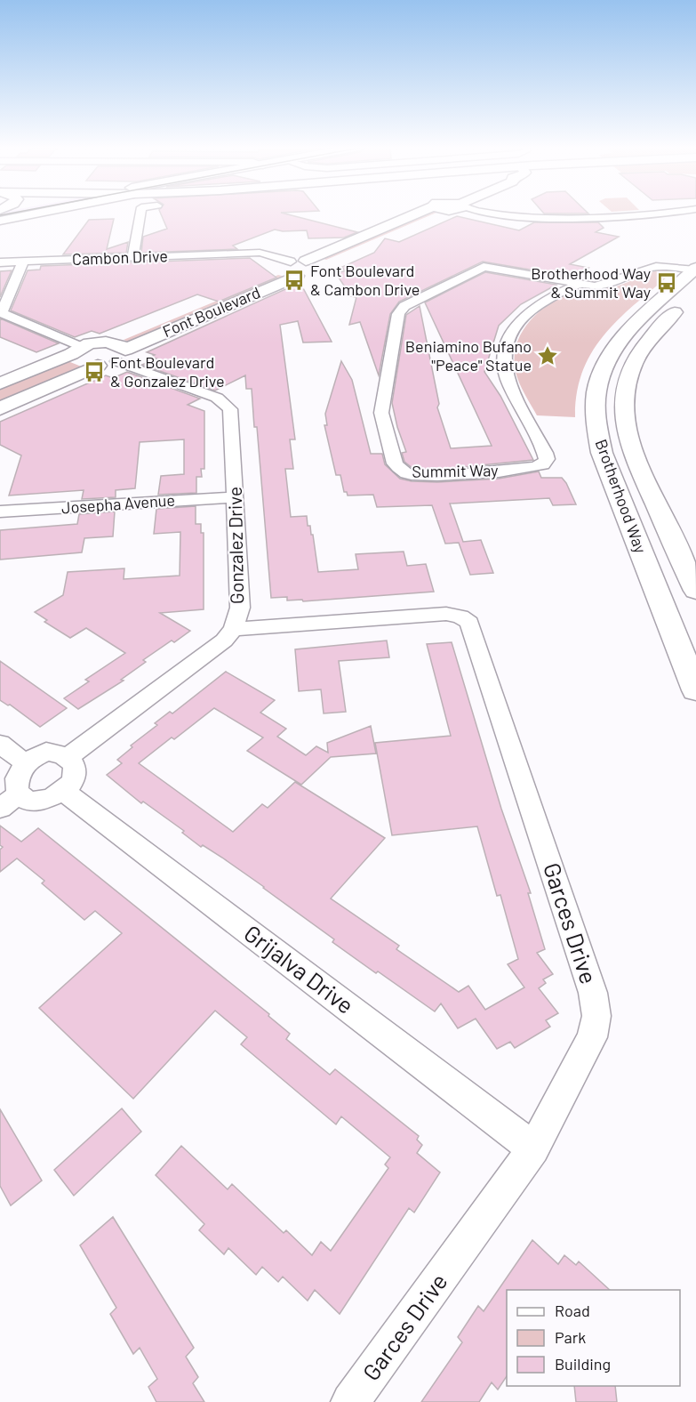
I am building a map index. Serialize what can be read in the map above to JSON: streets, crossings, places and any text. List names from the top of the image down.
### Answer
{
  "streets": {
    "main road": ["Font Boulevard", "Brotherhood Way"],
    "street": [
      "Cambon Drive",
      "Summit Way",
      "Josepha Avenue",
      "Gonzalez Drive",
      "Garces Drive",
      "Grijalva Drive"
    ]
  },
  "crossings": [
    ["Cambon Drive", "Font Boulevard"],
    ["Font Boulevard", "Gonzalez Drive"],
    ["Summit Way", "Brotherhood Way"],
    ["Josepha Avenue", "Gonzalez Drive"],
    ["Gonzalez Drive", "Garces Drive"],
    ["Gonzalez Drive", "Grijalva Drive"],
    ["Garces Drive", "Grijalva Drive"]
  ],
  "places": {
    "bus stop": ["Font Boulevard & Cambon Drive", "Brotherhood Way & Summit Way", "Font Boulevard & Gonzalez Drive"],
    "place": ["Beniamino Bufano \"Peace\" Statue"]
  },
  "legend": ["Road", "Park", "Building"]
}
